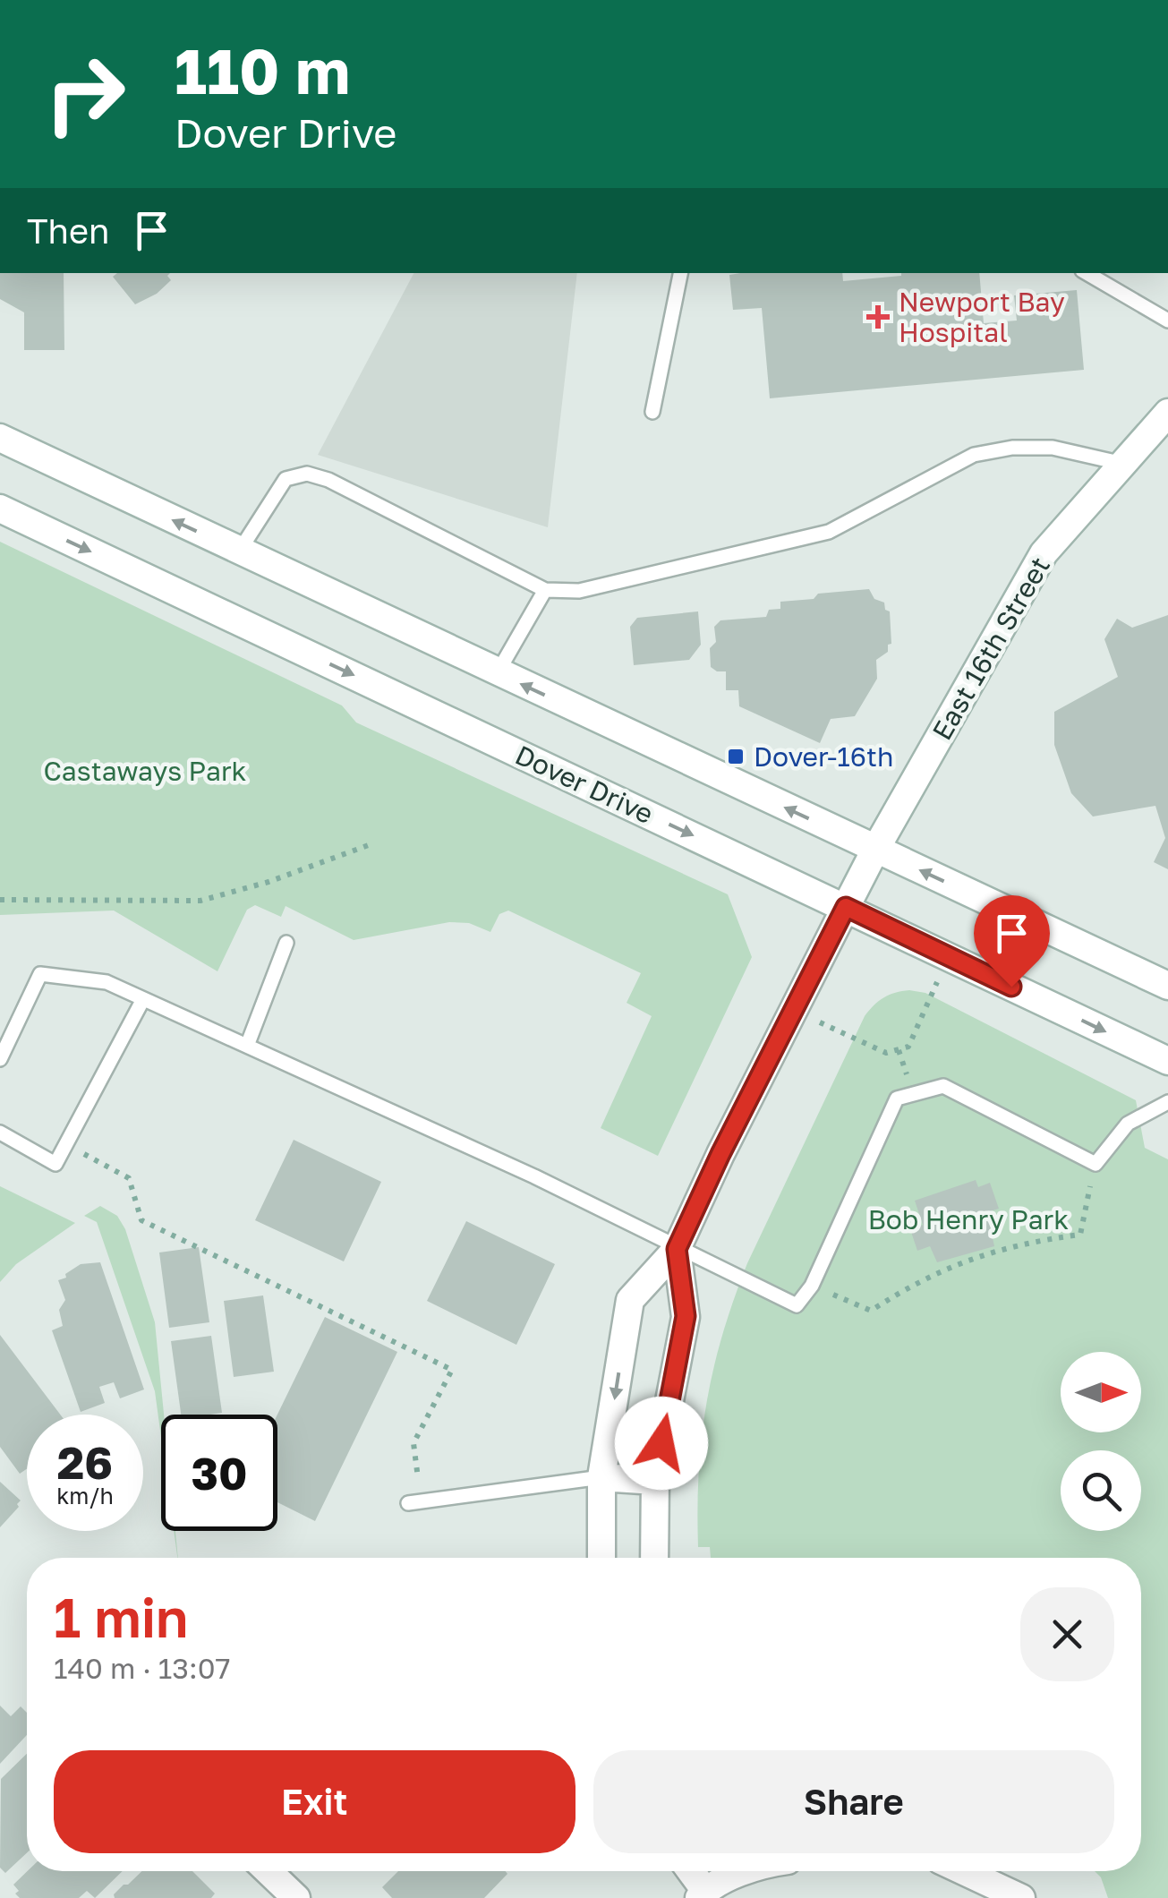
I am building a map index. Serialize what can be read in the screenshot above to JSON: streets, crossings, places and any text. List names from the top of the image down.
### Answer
{
  "streets": {
    "street": ["East 16th Street", "Dover Drive"]
  },
  "crossings": [
    ["East 16th Street", "Dover Drive"]
  ],
  "parks": ["Castaways Park", "Bob Henry Park"],
  "places": {
    "health": ["Newport Bay Hospital"],
    "transit": ["Dover-16th"]
  },
  "north": "right",
  "page": {
    "turn": ["110 m", "Dover Drive"],
    "then": "Then",
    "speed": "26 km/h",
    "limit": "30",
    "heading": ["1 min", "140 m · 13:07"],
    "buttons": ["Exit", "Share"]
  }
}
